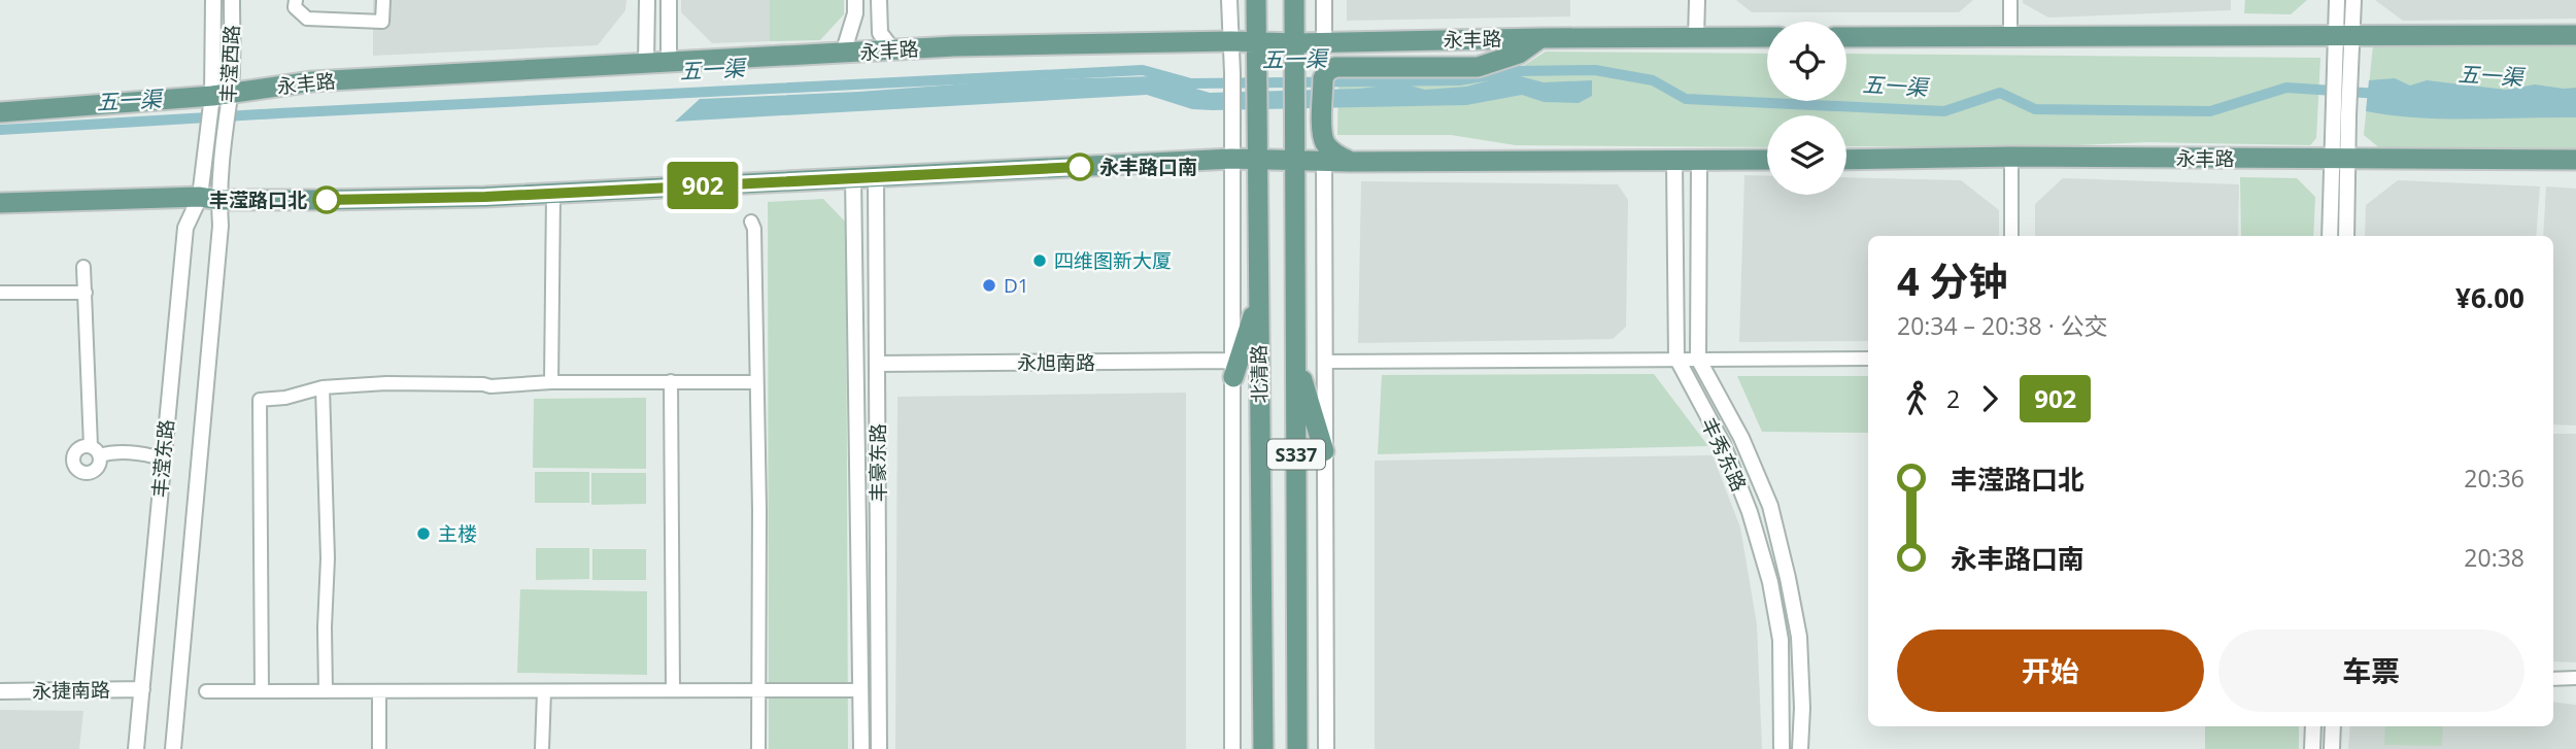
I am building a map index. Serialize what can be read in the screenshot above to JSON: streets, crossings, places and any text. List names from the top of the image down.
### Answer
{
  "streets": {
    "main road": ["永丰路", "北清路", "S337"],
    "street": [
      "丰滢西路",
      "永旭南路",
      "丰秀东路",
      "丰滢东路",
      "丰豪东路",
      "永捷南路"
    ]
  },
  "crossings": [
    ["永丰路", "丰滢西路"],
    ["永丰路", "北清路"],
    ["丰滢西路", "丰滢东路"],
    ["永旭南路", "北清路"],
    ["永旭南路", "丰豪东路"],
    ["丰滢东路", "永捷南路"]
  ],
  "water": ["五一渠"],
  "places": [
    "永丰路口南",
    "丰滢路口北",
    "四维图新大厦",
    "D1",
    "主楼"
  ],
  "lines": ["bus line 902"],
  "page": {
    "on_map": "902",
    "heading": ["4 分钟", "20:34 – 20:38 · 公交", "¥6.00"],
    "legs": ["2", "902"],
    "list": [
      {
        "name": "丰滢路口北",
        "value": "20:36"
      },
      {
        "name": "永丰路口南",
        "value": "20:38"
      }
    ],
    "buttons": ["开始", "车票"]
  }
}
